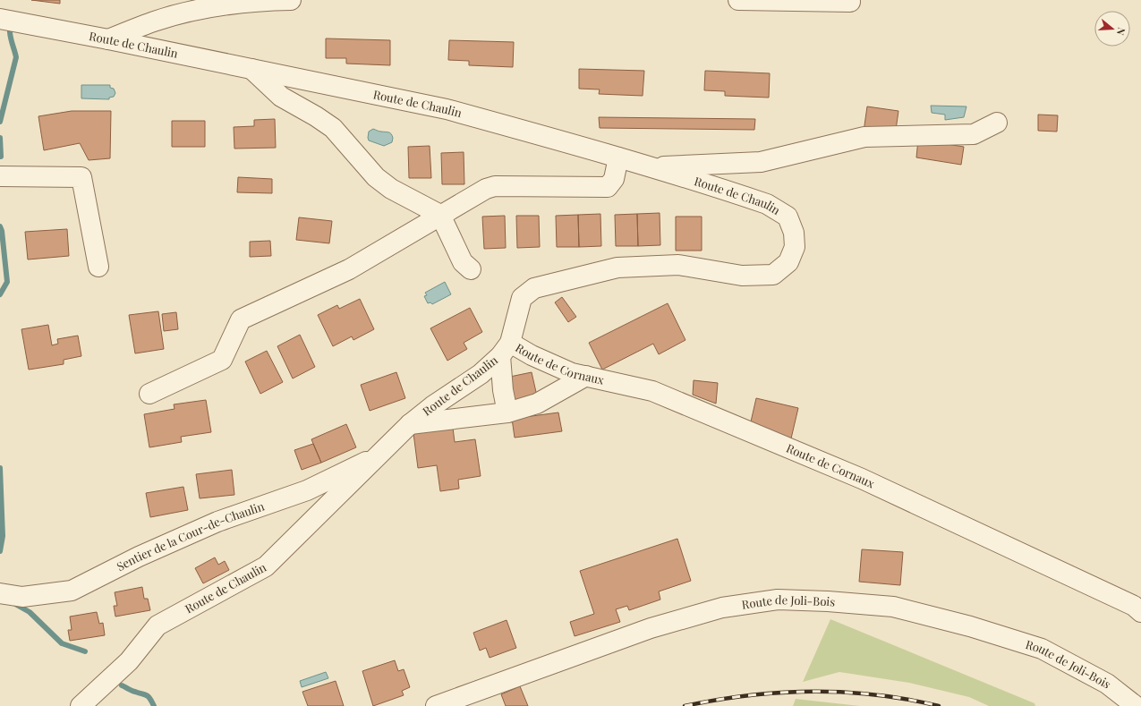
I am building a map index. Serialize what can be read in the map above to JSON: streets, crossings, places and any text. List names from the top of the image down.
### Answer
{
  "streets": {
    "street": [
      "Route de Chaulin",
      "Route de Cornaux",
      "Sentier de la Cour-de-Chaulin",
      "Route de Joli-Bois"
    ]
  },
  "crossings": [
    ["Route de Chaulin", "Route de Cornaux"],
    ["Route de Chaulin", "Sentier de la Cour-de-Chaulin"]
  ],
  "north": "right"
}
